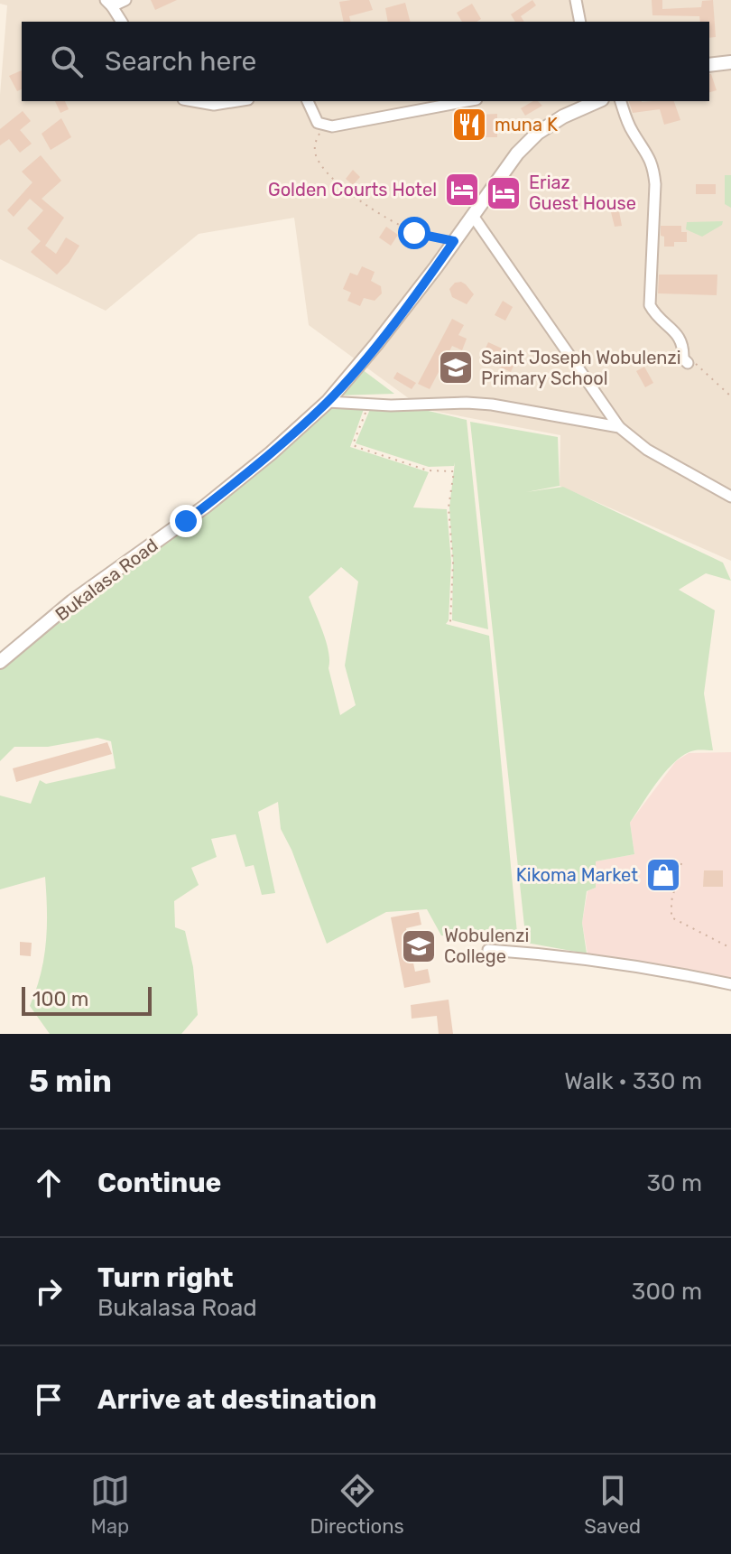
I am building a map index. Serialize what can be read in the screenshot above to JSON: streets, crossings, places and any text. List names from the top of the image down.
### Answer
{
  "streets": {
    "street": ["Bukalasa Road"]
  },
  "places": {
    "restaurant": ["muna K"],
    "hotel": ["Golden Courts Hotel", "Eriaz Guest House"],
    "school or university": ["Saint Joseph Wobulenzi Primary School", "Wobulenzi College"],
    "shop": ["Kikoma Market"]
  },
  "scale_bar": "100 m",
  "page": {
    "search": "Search here",
    "scale": "100 m",
    "heading": ["5 min", "Walk · 330 m"],
    "list": [
      ["Continue", "30 m"],
      ["Turn right", "Bukalasa Road", "300 m"],
      "Arrive at destination"
    ],
    "nav": ["Map", "Directions", "Saved"]
  }
}
